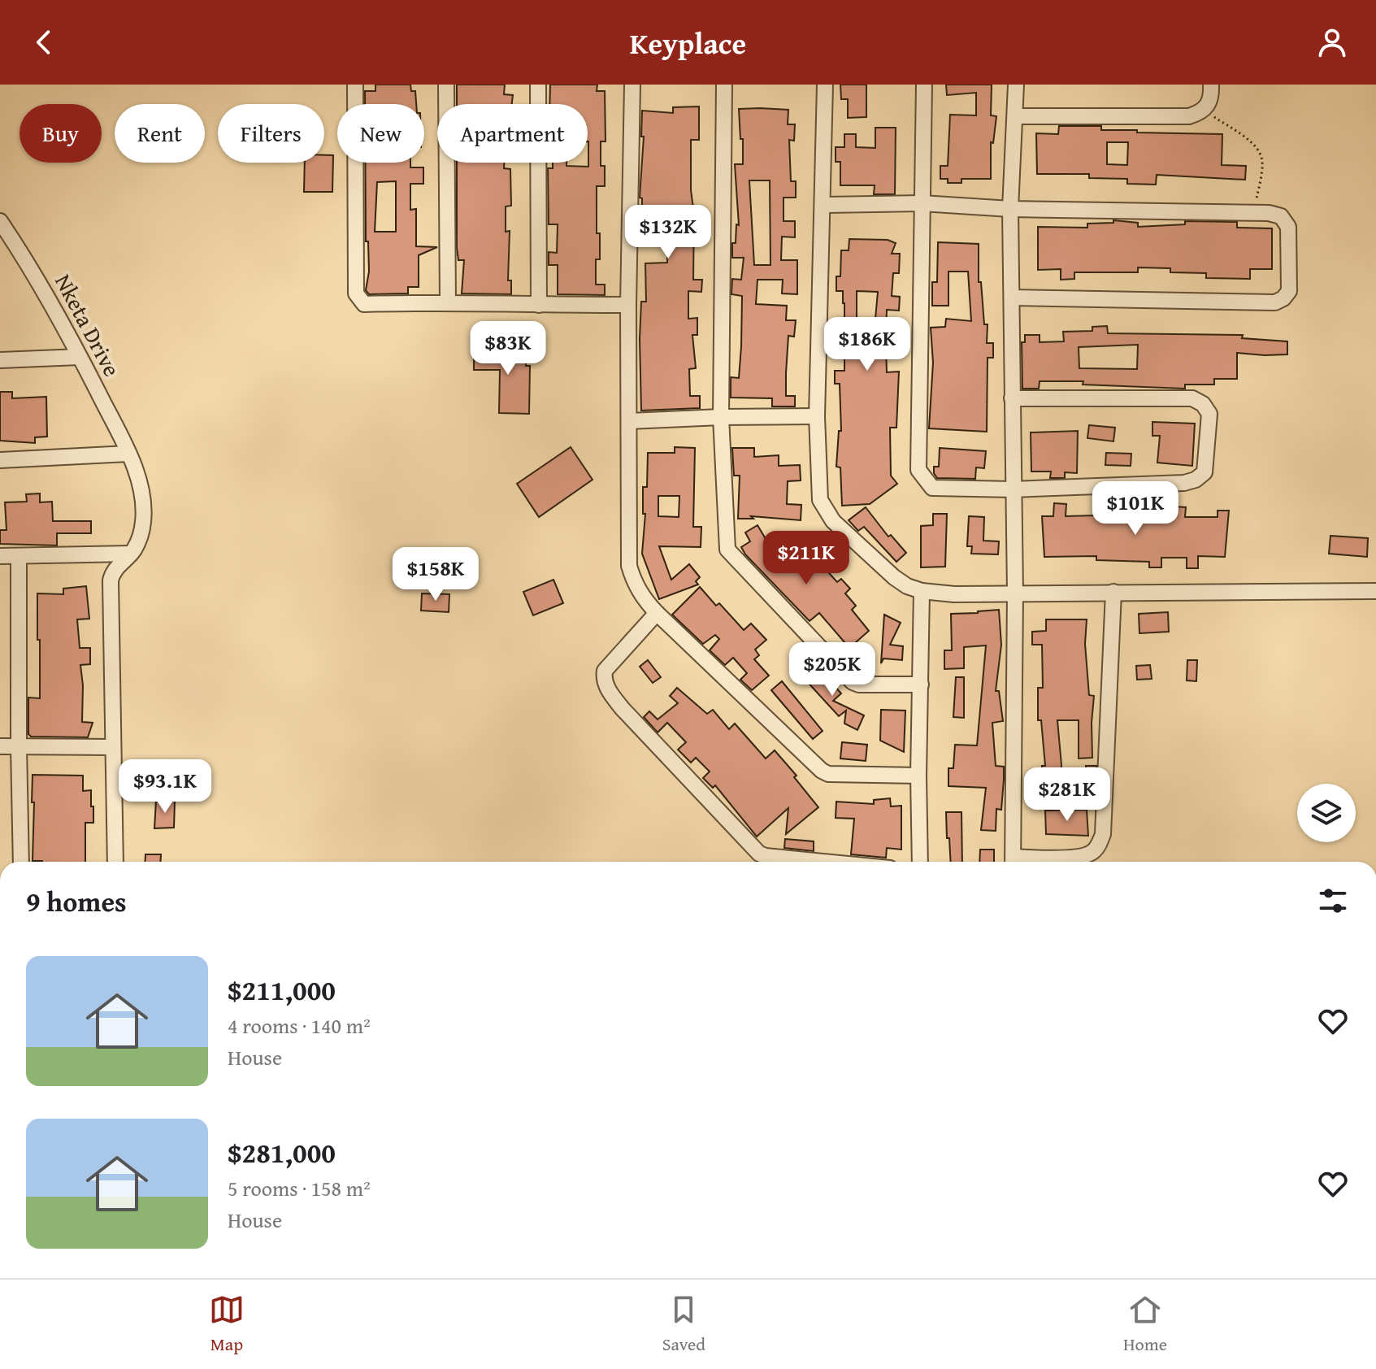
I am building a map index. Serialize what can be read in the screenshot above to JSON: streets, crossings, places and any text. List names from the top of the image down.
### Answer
{
  "streets": {
    "street": ["Nketa Drive"]
  },
  "page": {
    "header": "Keyplace",
    "chip": [
      "Buy",
      "Rent",
      "Filters",
      "New",
      "Apartment"
    ],
    "price": [
      "$132K",
      "$186K",
      "$83K",
      "$101K",
      "$211K",
      "$158K",
      "$205K",
      "$93.1K",
      "$281K"
    ],
    "heading": "9 homes",
    "list": [
      {
        "name": "$211,000",
        "note": "4 rooms · 140 m² · House"
      },
      {
        "name": "$281,000",
        "note": "5 rooms · 158 m² · House"
      }
    ],
    "tabs": ["Map", "Saved", "Home"]
  }
}
